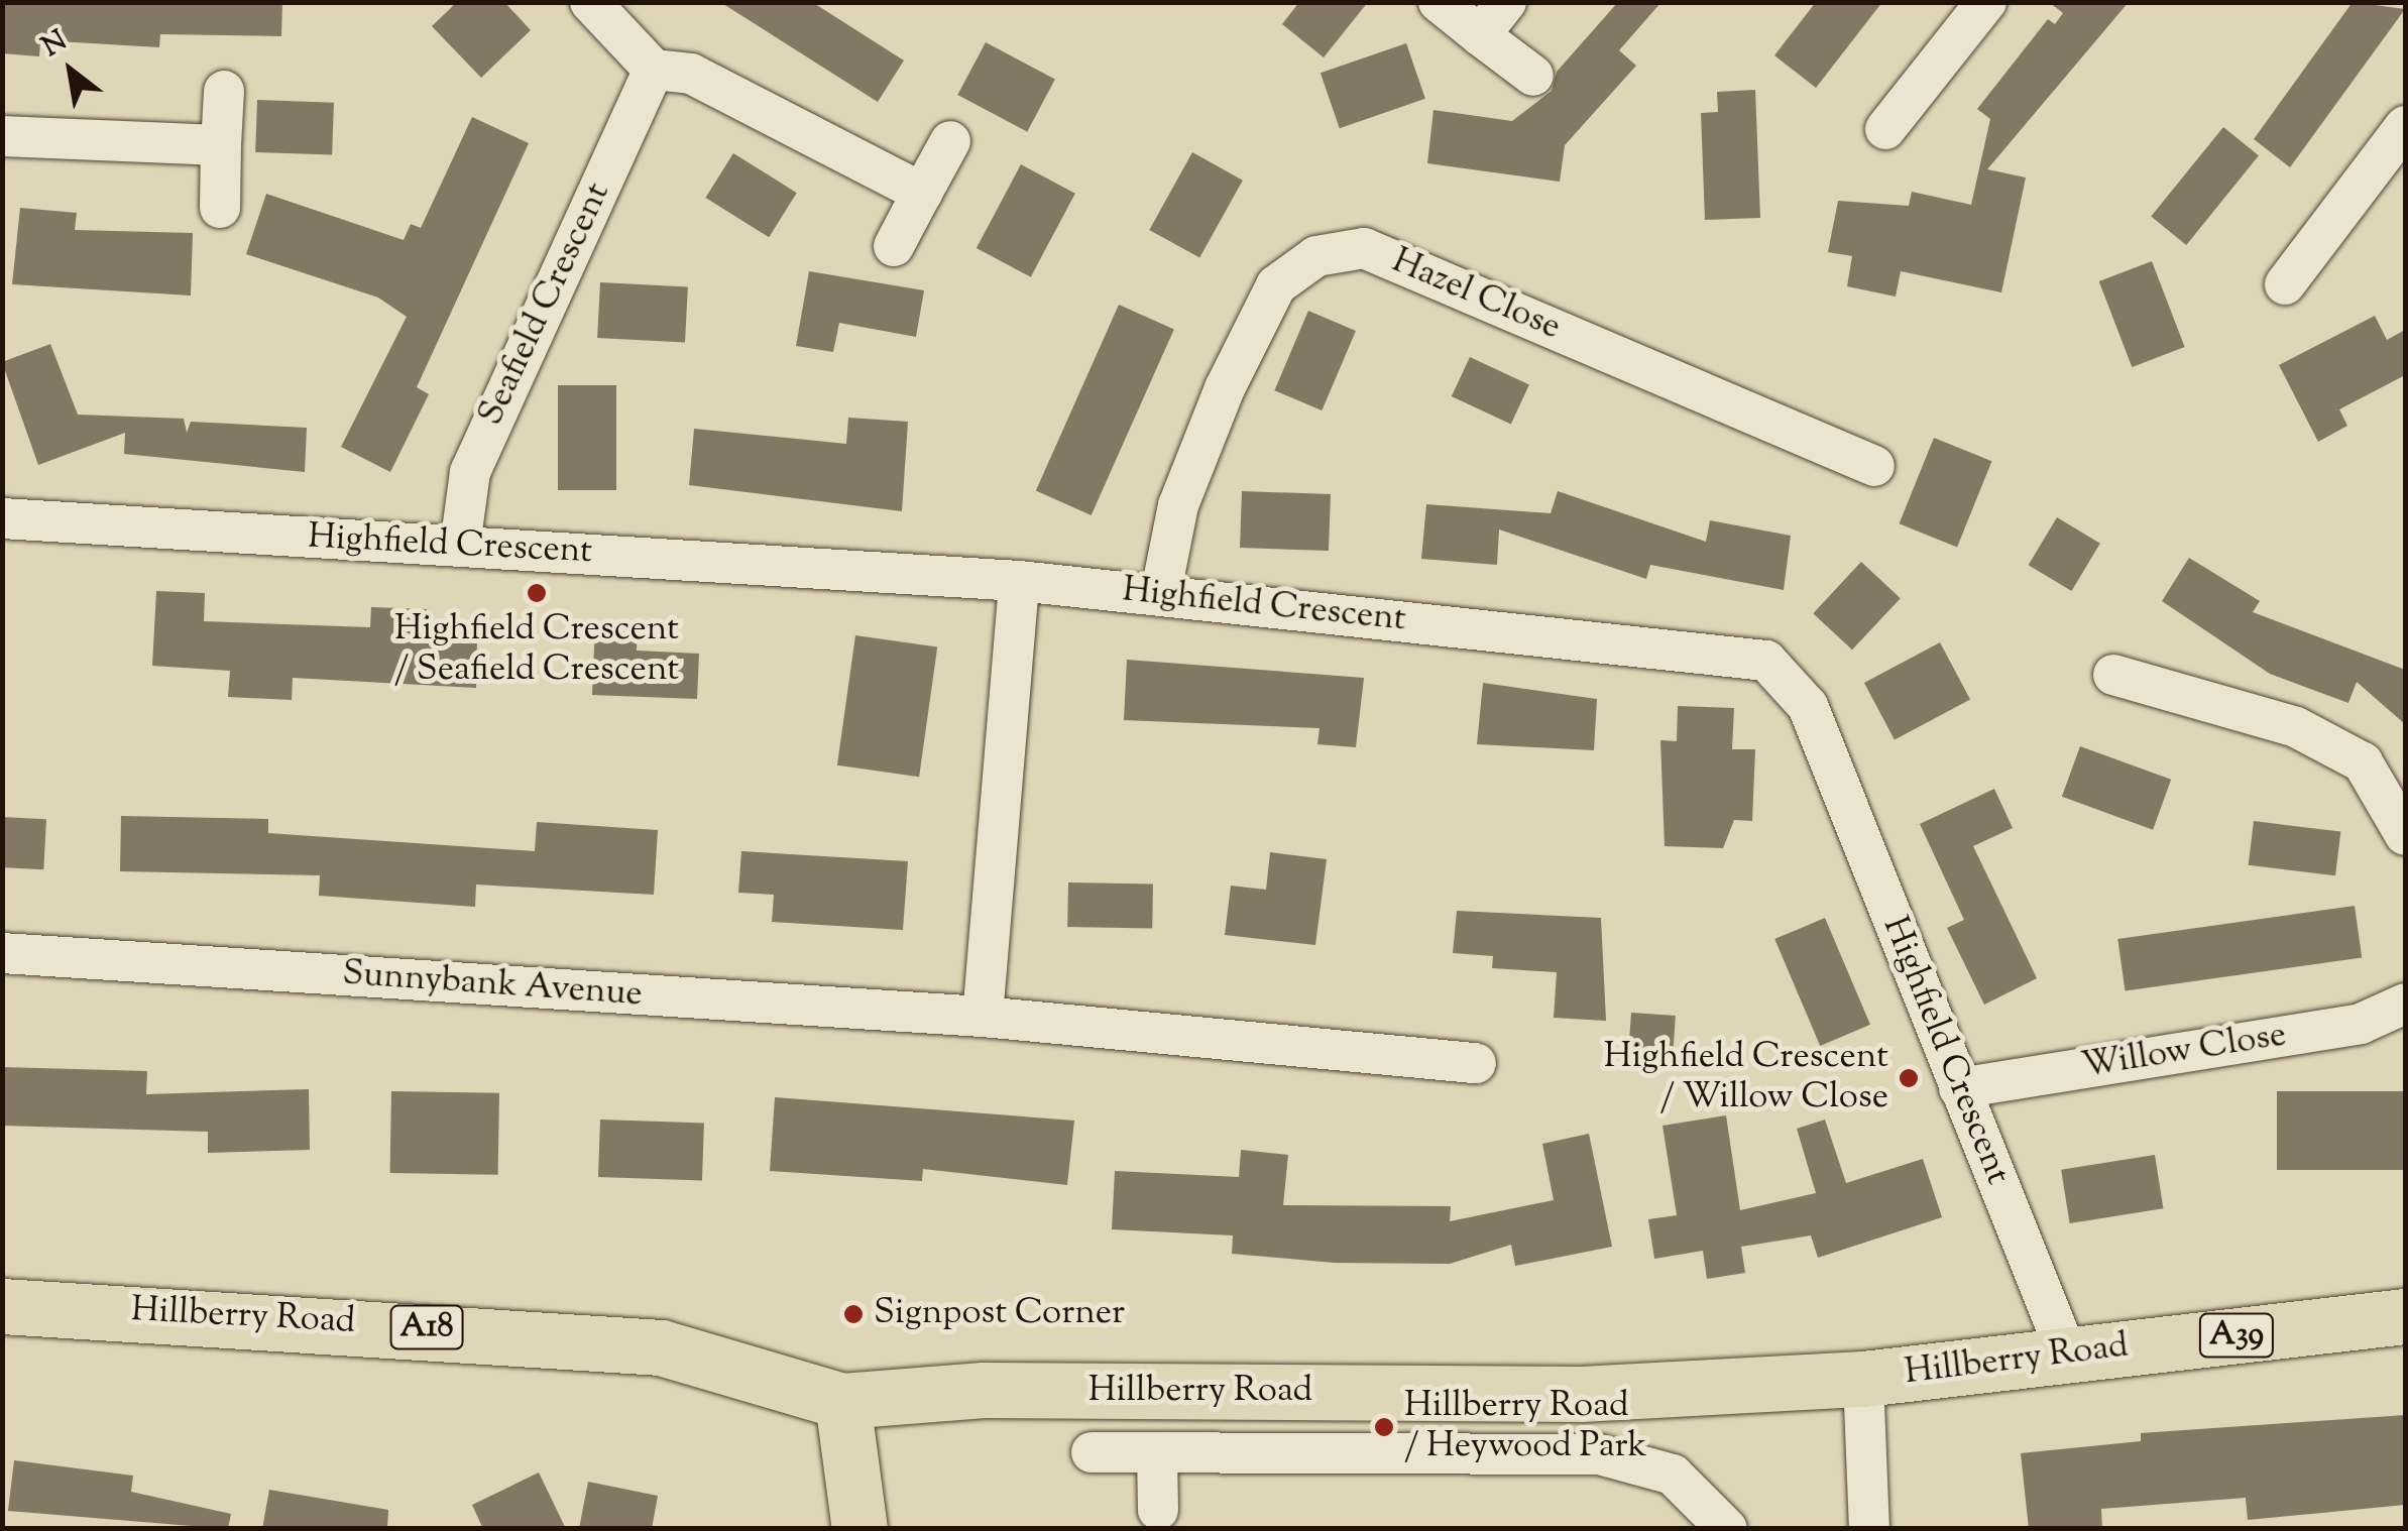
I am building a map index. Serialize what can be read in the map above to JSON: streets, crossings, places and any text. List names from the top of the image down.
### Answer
{
  "streets": {
    "highway": ["Hillberry Road", "A18", "A39"],
    "street": [
      "Hazel Close",
      "Seafield Crescent",
      "Highfield Crescent",
      "Sunnybank Avenue",
      "Willow Close"
    ]
  },
  "crossings": [
    ["Hazel Close", "Highfield Crescent"],
    ["Seafield Crescent", "Highfield Crescent"],
    ["Highfield Crescent", "Willow Close"],
    ["Highfield Crescent", "Hillberry Road"]
  ],
  "places": [
    "Highfield Crescent / Seafield Crescent",
    "Highfield Crescent / Willow Close",
    "Signpost Corner",
    "Hillberry Road / Heywood Park"
  ],
  "north": "top left"
}
